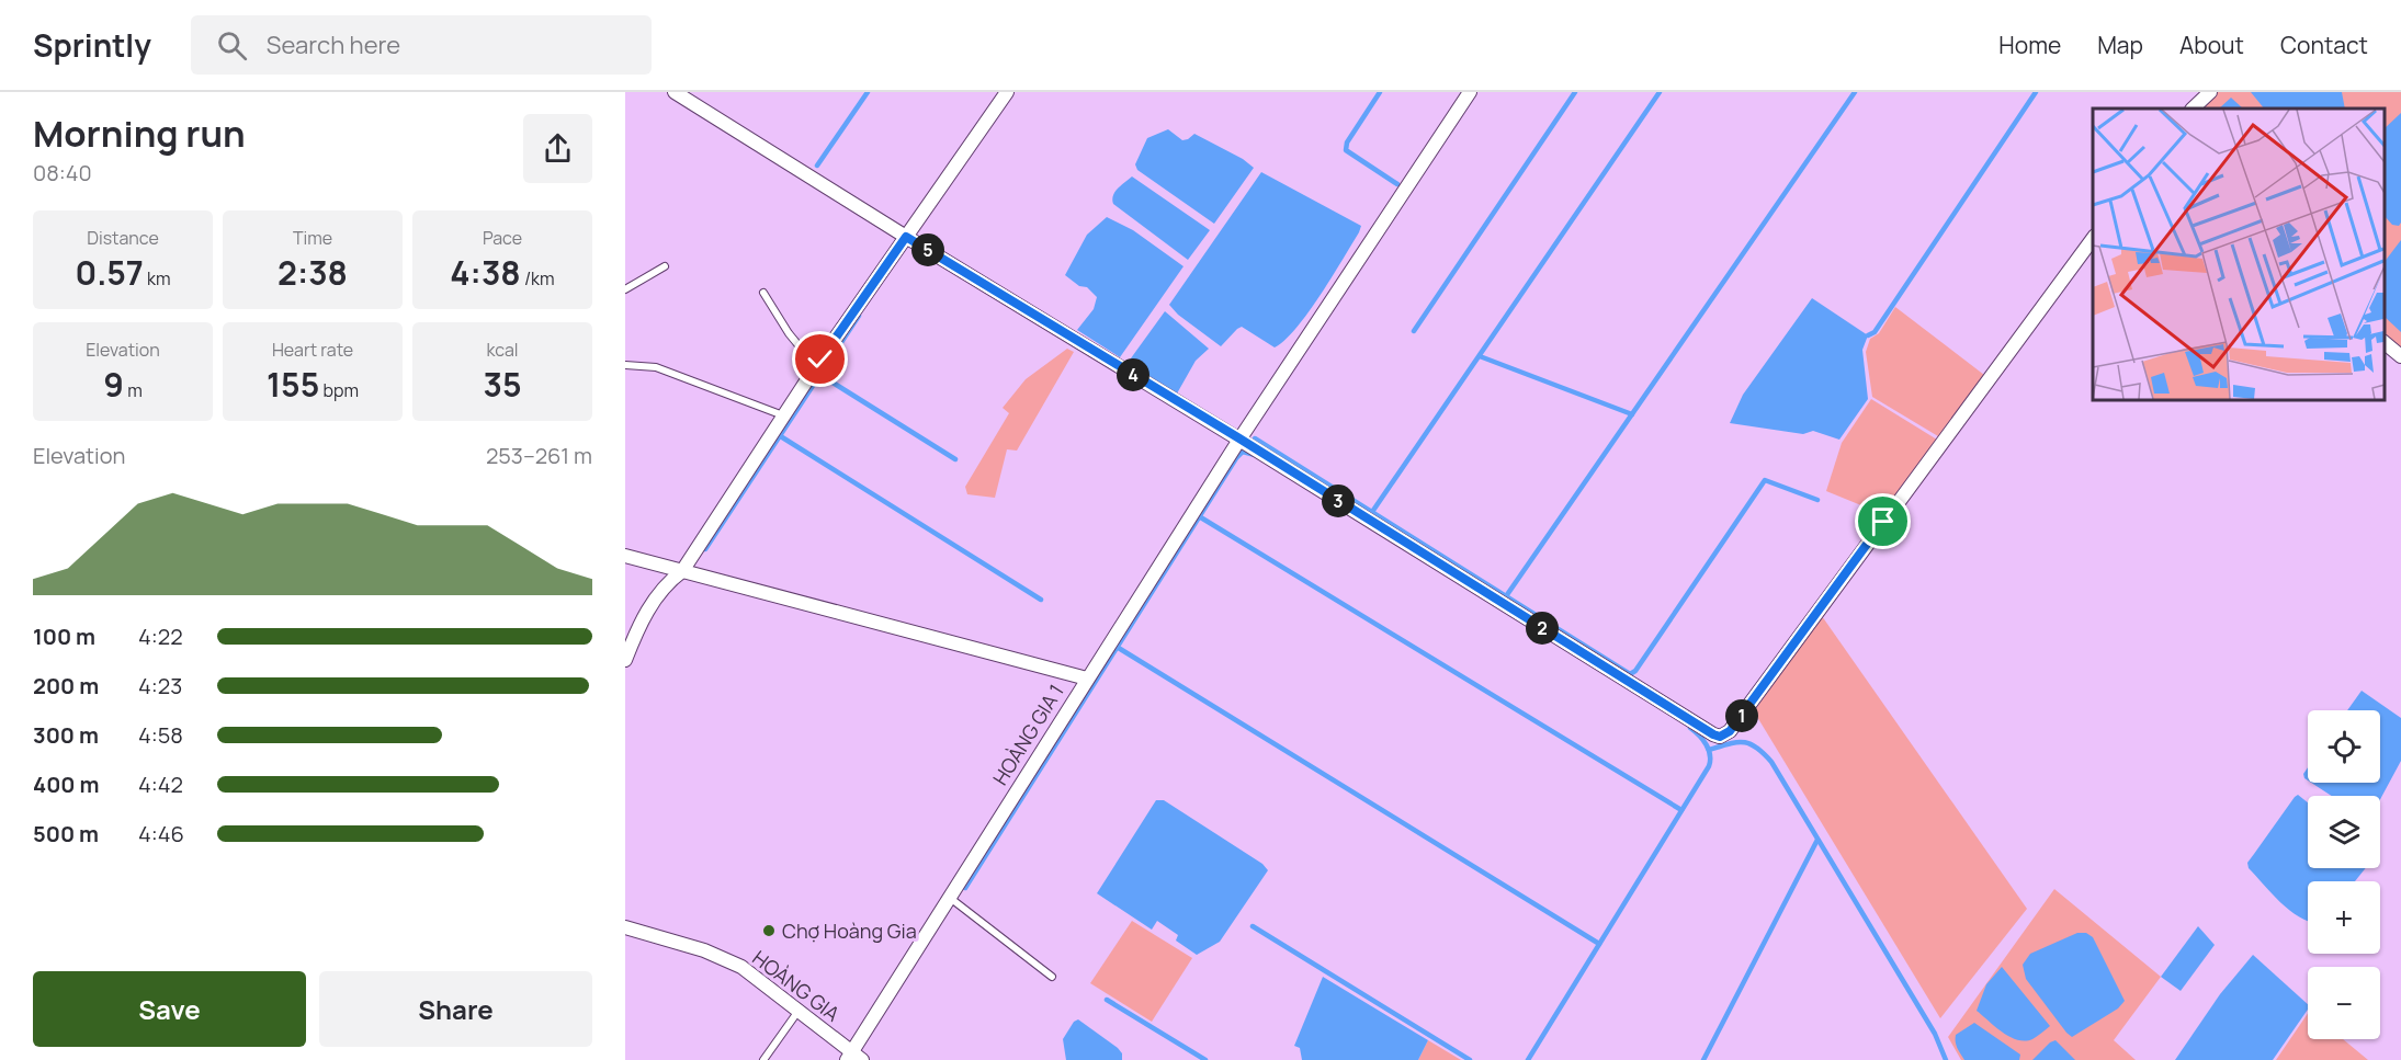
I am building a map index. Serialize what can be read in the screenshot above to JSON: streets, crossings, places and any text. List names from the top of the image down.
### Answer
{
  "streets": {
    "street": ["HOÀNG GIA 1", "HOÀNG GIA"]
  },
  "crossings": [
    ["HOÀNG GIA 1", "HOÀNG GIA"]
  ],
  "places": ["Chợ Hoàng Gia"],
  "page": {
    "header": "Sprintly",
    "search": "Search here",
    "nav": [
      "Home",
      "Map",
      "About",
      "Contact"
    ],
    "heading": ["Morning run", "08:40"],
    "stats": [
      ["Distance", "0.57 km"],
      ["Time", "2:38"],
      ["Pace", "4:38 /km"],
      ["Elevation", "9 m"],
      ["Heart rate", "155 bpm"],
      ["kcal", "35"]
    ],
    "pins": [
      "5",
      "4",
      "3",
      "2",
      "1"
    ],
    "chart": ["Elevation", "253–261 m"],
    "list": [
      {
        "name": "100 m",
        "note": "4:22"
      },
      {
        "name": "200 m",
        "note": "4:23"
      },
      {
        "name": "300 m",
        "note": "4:58"
      },
      {
        "name": "400 m",
        "note": "4:42"
      },
      {
        "name": "500 m",
        "note": "4:46"
      }
    ],
    "map_buttons": ["+", "−"],
    "buttons": ["Save", "Share"]
  }
}
